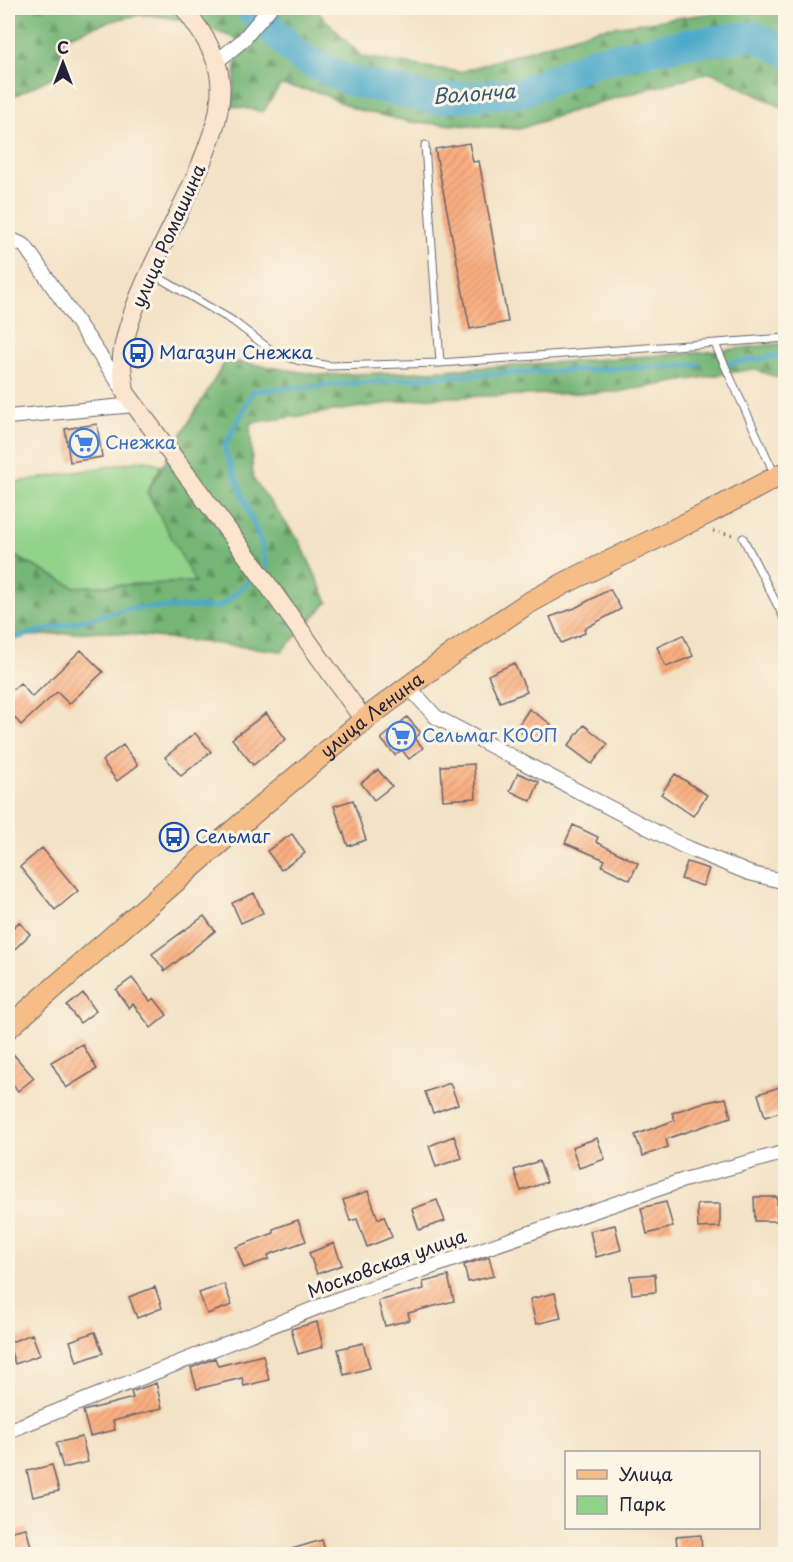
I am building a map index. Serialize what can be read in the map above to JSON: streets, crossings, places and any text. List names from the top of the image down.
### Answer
{
  "streets": {
    "main road": ["улица Ленина"],
    "street": ["улица Ромашина", "Московская улица"]
  },
  "water": ["Волонча"],
  "places": {
    "bus stop": ["Магазин Снежка", "Сельмаг"],
    "supermarket": ["Снежка", "Сельмаг КООП"]
  },
  "legend": ["Улица", "Парк"],
  "north": "top"
}
